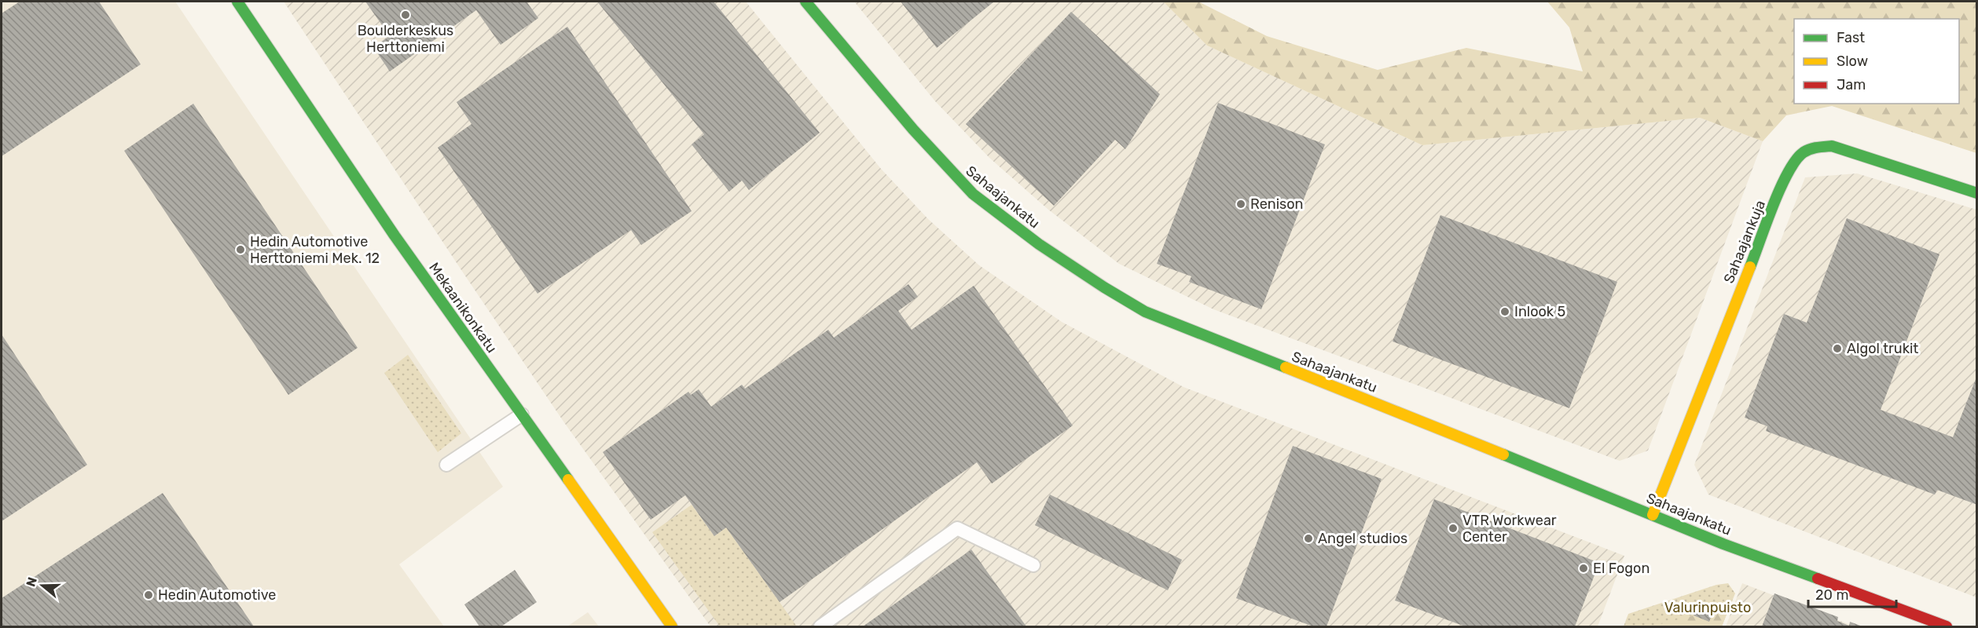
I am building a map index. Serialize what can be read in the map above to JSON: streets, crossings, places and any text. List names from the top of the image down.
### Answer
{
  "streets": {
    "street": ["Sahaajankatu", "Sahaajankuja", "Mekaanikonkatu"]
  },
  "crossings": [
    ["Sahaajankatu", "Sahaajankuja"]
  ],
  "parks": ["Valurinpuisto"],
  "places": [
    "Boulderkeskus Herttoniemi",
    "Renison",
    "Hedin Automotive Herttoniemi Mek. 12",
    "Inlook 5",
    "Algol trukit",
    "VTR Workwear Center",
    "Angel studios",
    "El Fogon",
    "Hedin Automotive"
  ],
  "legend": ["Fast", "Slow", "Jam"],
  "scale_bar": "20 m",
  "north": "left"
}
